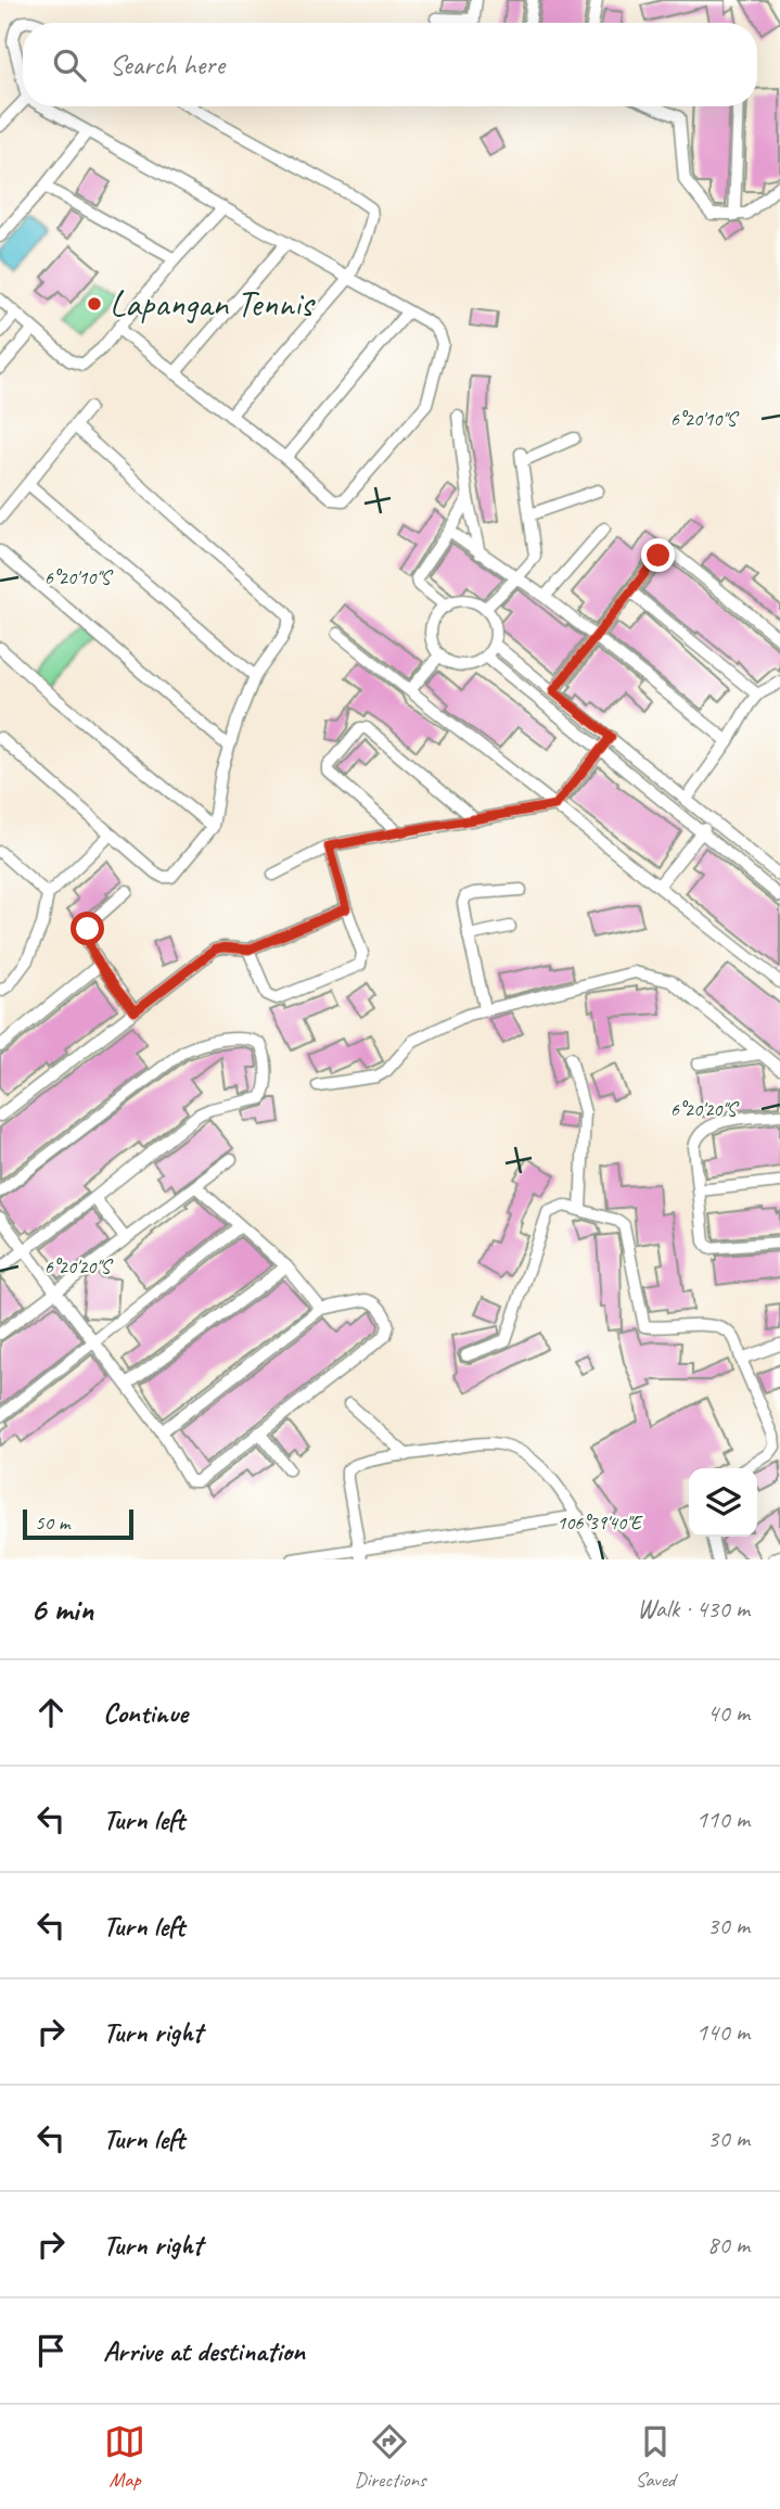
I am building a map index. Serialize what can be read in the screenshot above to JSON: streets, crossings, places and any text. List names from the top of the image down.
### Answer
{
  "places": ["Lapangan Tennis"],
  "scale_bar": "50 m",
  "page": {
    "search": "Search here",
    "scale": "50 m",
    "heading": ["6 min", "Walk · 430 m"],
    "list": [
      ["Continue", "40 m"],
      ["Turn left", "110 m"],
      ["Turn left", "30 m"],
      ["Turn right", "140 m"],
      ["Turn left", "30 m"],
      ["Turn right", "80 m"],
      "Arrive at destination"
    ],
    "nav": ["Map", "Directions", "Saved"]
  },
  "coordinates": ["6°20'10\"S", "6°20'20\"S", "106°39'40\"E"]
}
